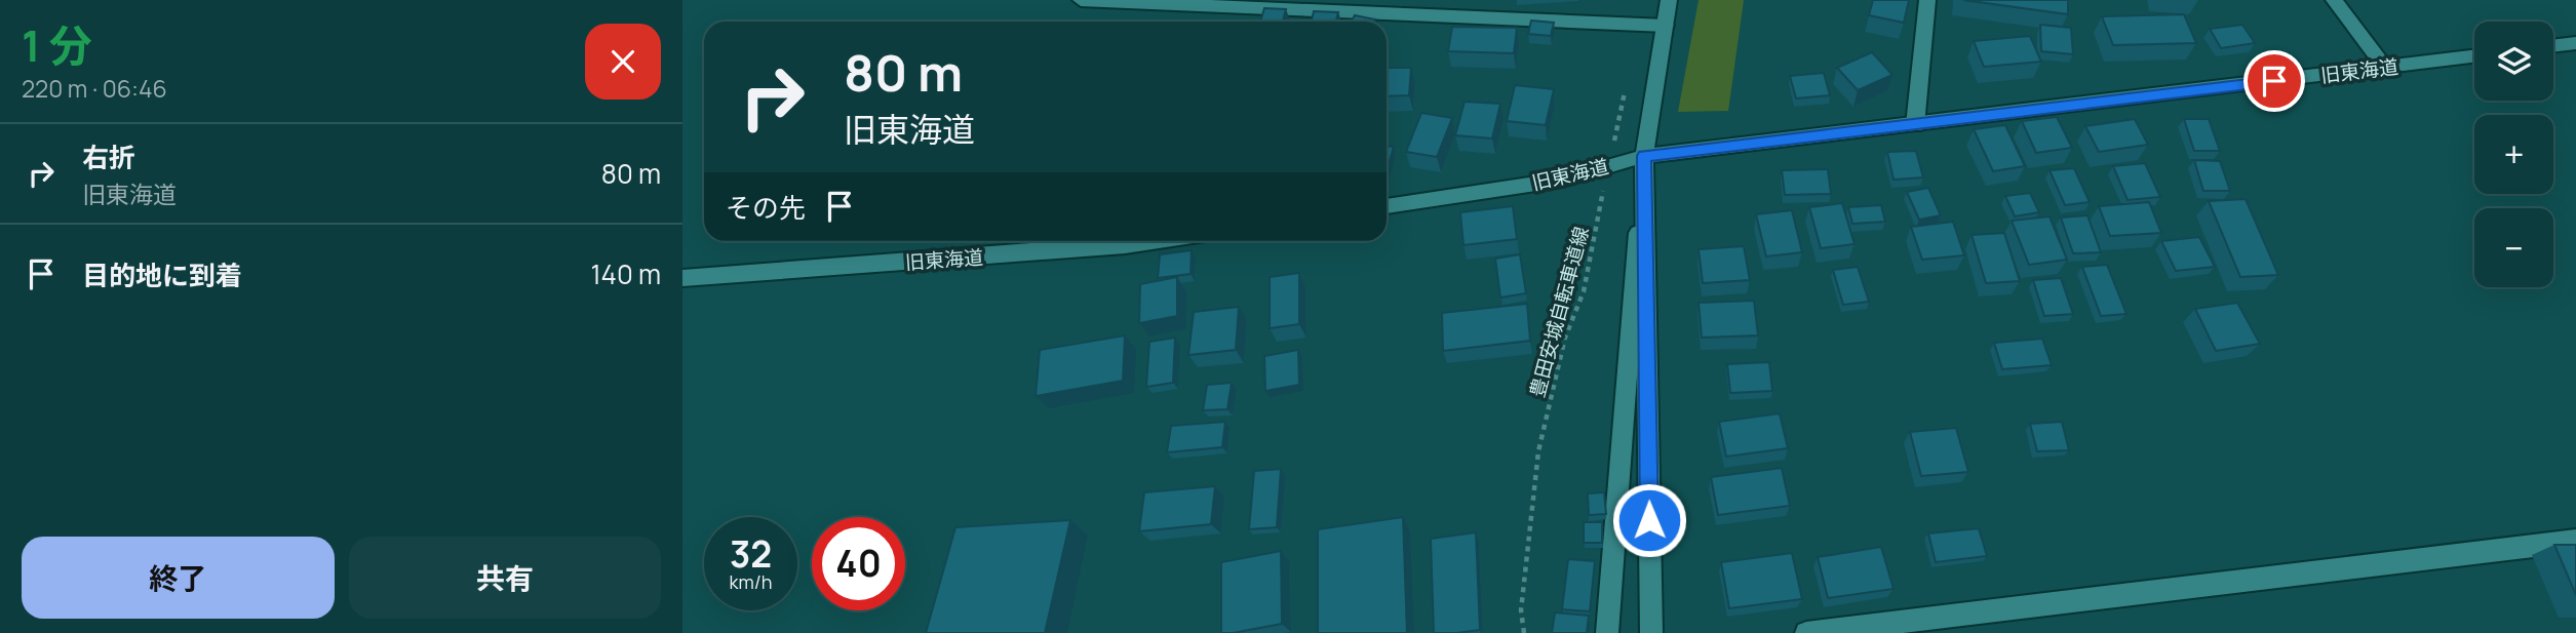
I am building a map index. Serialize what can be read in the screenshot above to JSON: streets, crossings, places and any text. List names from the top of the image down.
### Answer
{
  "streets": {
    "street": ["旧東海道"],
    "path": ["豊田安城自転車道線"]
  },
  "crossings": [
    ["旧東海道", "豊田安城自転車道線"]
  ],
  "page": {
    "heading": ["1 分", "220 m · 06:46"],
    "map_buttons": ["+", "−"],
    "turn": ["80 m", "旧東海道"],
    "list": [
      {
        "name": "右折",
        "note": "旧東海道",
        "value": "80 m"
      },
      {
        "name": "目的地に到着",
        "value": "140 m"
      }
    ],
    "then": "その先",
    "speed": "32 km/h",
    "limit": "40",
    "buttons": ["終了", "共有"]
  }
}
